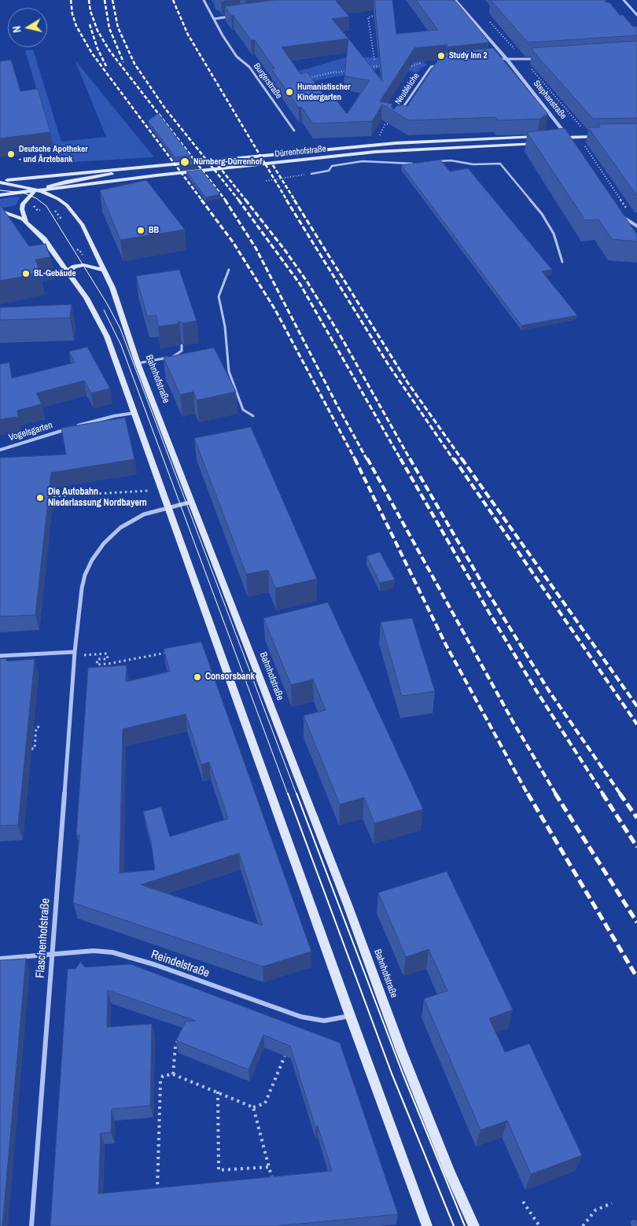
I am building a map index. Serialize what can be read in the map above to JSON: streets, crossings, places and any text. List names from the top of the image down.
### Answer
{
  "streets": {
    "main road": ["Dürrenhofstraße", "Bahnhofstraße"],
    "street": [
      "Burgerstraße",
      "Neubleiche",
      "Stephanstraße",
      "Vogelsgarten",
      "Flaschenhofstraße",
      "Reindelstraße"
    ]
  },
  "crossings": [
    ["Dürrenhofstraße", "Bahnhofstraße"],
    ["Bahnhofstraße", "Flaschenhofstraße"],
    ["Flaschenhofstraße", "Reindelstraße"]
  ],
  "places": [
    "Study Inn 2",
    "Humanistischer Kindergarten",
    "Deutsche Apotheker - und Ärztebank",
    "Nürnberg-Dürrenhof",
    "BB",
    "BL-Gebäude",
    "Die Autobahn Niederlassung Nordbayern",
    "Consorsbank"
  ],
  "north": "left"
}
